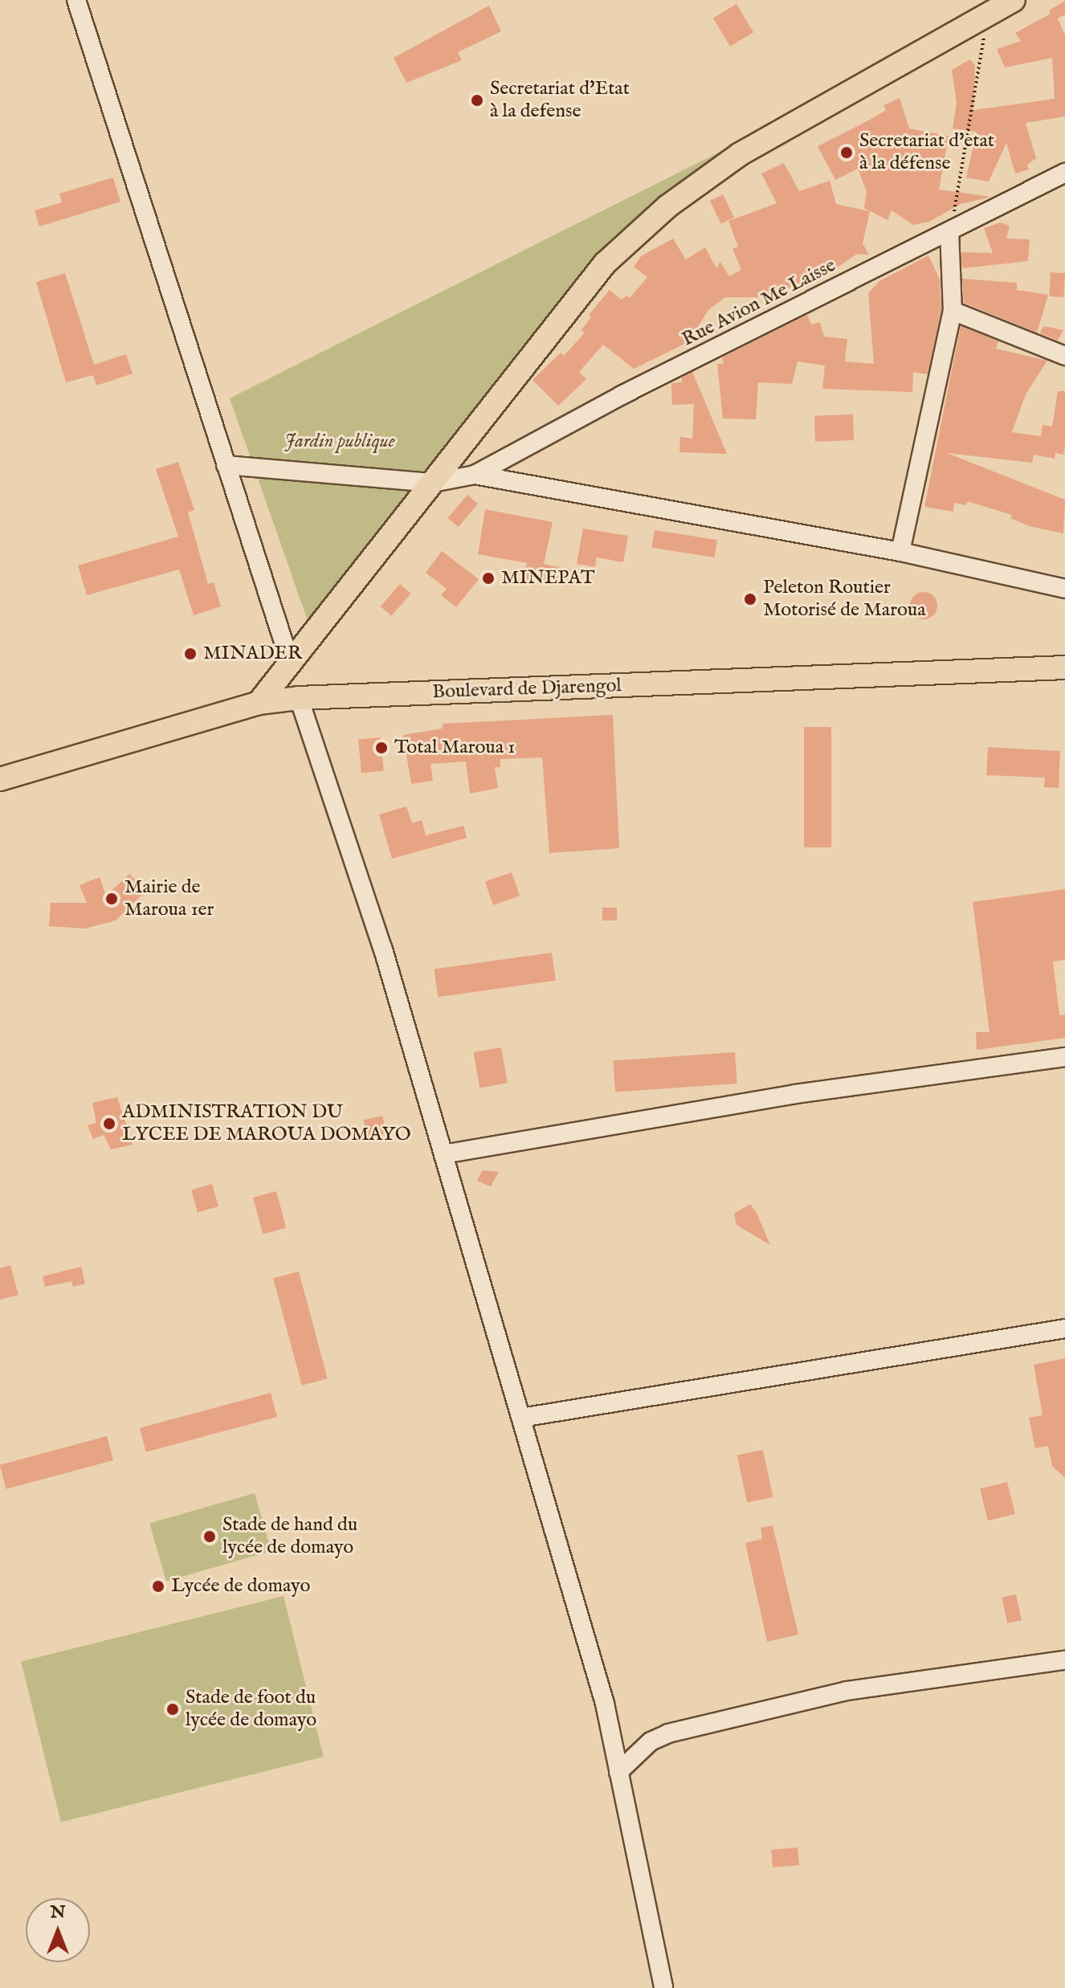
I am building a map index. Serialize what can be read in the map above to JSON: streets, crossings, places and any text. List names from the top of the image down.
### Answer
{
  "streets": {
    "main road": ["Boulevard de Djarengol"],
    "street": ["Rue Avion Me Laisse"]
  },
  "parks": ["Jardin publique"],
  "places": [
    "Secretariat d'Etat à la defense",
    "Secretariat d'etat à la défense",
    "MINEPAT",
    "Peleton Routier Motorisé de Maroua",
    "MINADER",
    "Total Maroua 1",
    "Mairie de Maroua 1er",
    "ADMINISTRATION DU LYCEE DE MAROUA DOMAYO",
    "Stade de hand du lycée de domayo",
    "Lycée de domayo",
    "Stade de foot du lycée de domayo"
  ],
  "north": "top"
}
